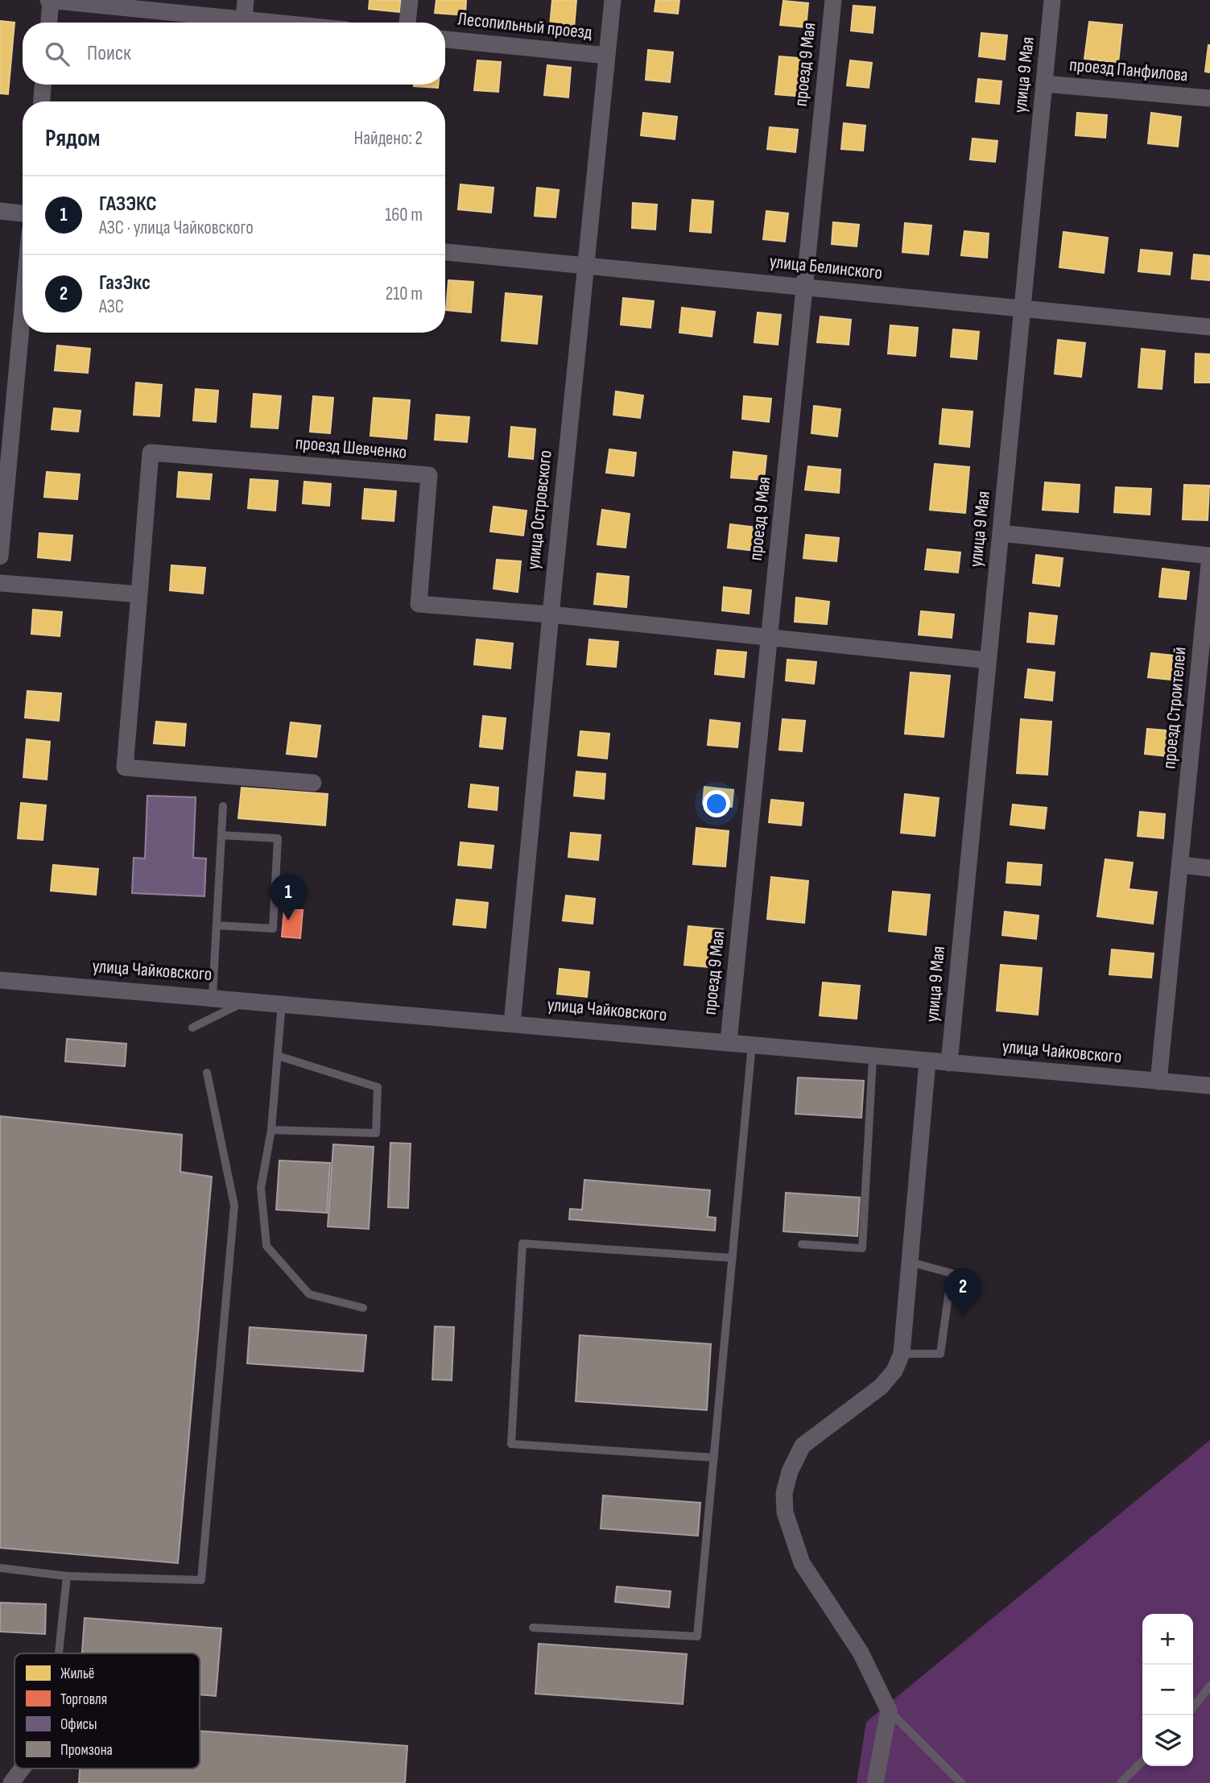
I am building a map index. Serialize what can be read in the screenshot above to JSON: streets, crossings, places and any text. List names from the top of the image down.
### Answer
{
  "streets": {
    "street": [
      "Лесопильный проезд",
      "проезд 9 Мая",
      "проезд Панфилова",
      "улица 9 Мая",
      "улица Белинского",
      "проезд Шевченко",
      "улица Островского",
      "проезд Строителей",
      "улица Чайковского"
    ]
  },
  "crossings": [
    ["Лесопильный проезд", "улица Островского"],
    ["проезд 9 Мая", "улица Белинского"],
    ["проезд 9 Мая", "улица Чайковского"],
    ["проезд Панфилова", "улица 9 Мая"],
    ["улица 9 Мая", "улица Белинского"],
    ["улица 9 Мая", "проезд Строителей"],
    ["улица 9 Мая", "улица Чайковского"],
    ["улица Белинского", "улица Островского"],
    ["проезд Шевченко", "улица Островского"],
    ["улица Островского", "улица Чайковского"],
    ["проезд Строителей", "улица Чайковского"]
  ],
  "legend": [
    "Жильё",
    "Торговля",
    "Офисы",
    "Промзона"
  ],
  "page": {
    "search": "Поиск",
    "heading": ["Рядом", "Найдено: 2"],
    "list": [
      {
        "mark": "1",
        "name": "ГАЗЭКС",
        "note": "АЗС · улица Чайковского",
        "value": "160 m"
      },
      {
        "mark": "2",
        "name": "ГазЭкс",
        "note": "АЗС",
        "value": "210 m"
      }
    ],
    "pins": ["1", "2"],
    "map_buttons": ["+", "−"]
  }
}
